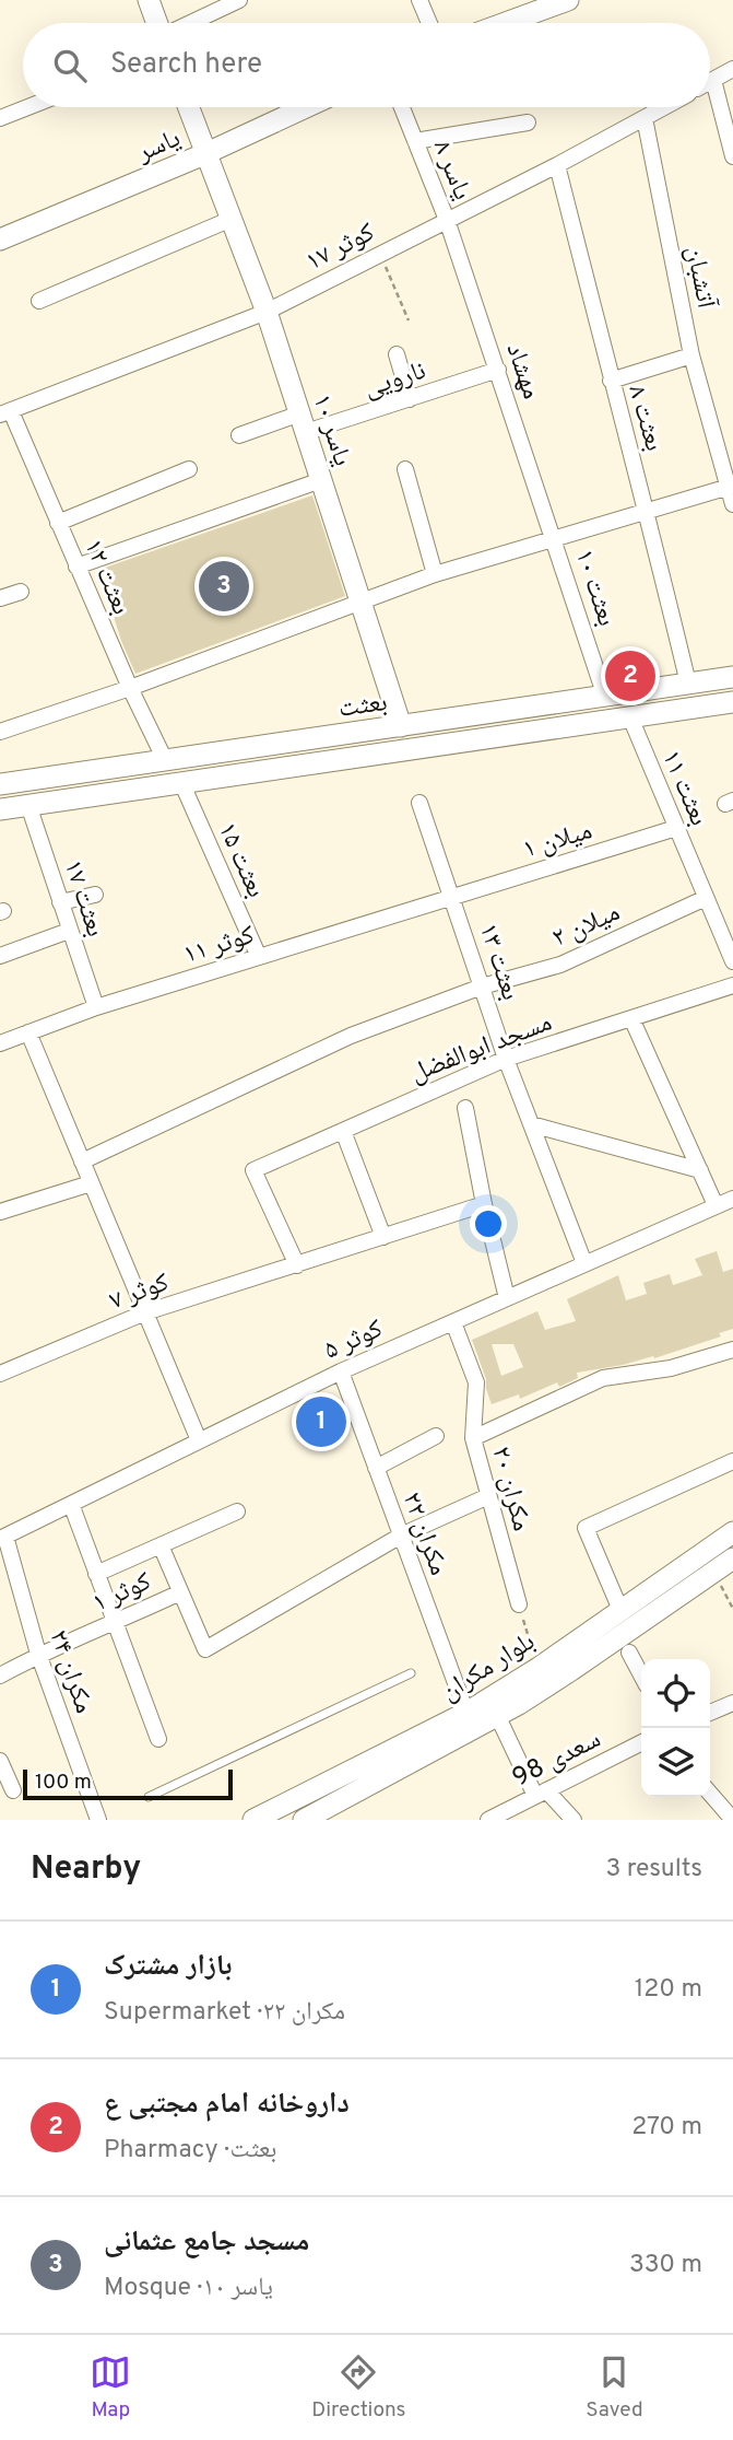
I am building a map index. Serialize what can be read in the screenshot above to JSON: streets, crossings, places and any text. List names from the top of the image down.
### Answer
{
  "streets": {
    "street": [
      "یاسر",
      "یاسر ۸",
      "کوثر ۱۷",
      "آتشبان",
      "مهشاد",
      "نارویی",
      "بعثت ۸",
      "یاسر ۱۰",
      "بعثت ۱۲",
      "بعثت ۱۰",
      "بعثت",
      "بعثت ۱۱",
      "میلان ۱",
      "بعثت ۱۵",
      "بعثت ۱۷",
      "میلان ۲",
      "کوثر ۱۱",
      "بعثت ۱۳",
      "مسجد ابوالفضل",
      "کوثر ۷",
      "کوثر ۵",
      "مکران ۲۰",
      "مکران ۲۲",
      "کوثر ۱",
      "بلوار مکران",
      "مکران ۲۴",
      "سعدی 98"
    ]
  },
  "crossings": [
    ["یاسر", "یاسر ۱۰"],
    ["یاسر ۸", "کوثر ۱۷"],
    ["یاسر ۸", "مهشاد"],
    ["کوثر ۱۷", "آتشبان"],
    ["کوثر ۱۷", "مهشاد"],
    ["کوثر ۱۷", "بعثت ۸"],
    ["کوثر ۱۷", "یاسر ۱۰"],
    ["کوثر ۱۷", "بعثت ۱۲"],
    ["مهشاد", "نارویی"],
    ["مهشاد", "بعثت ۱۰"],
    ["نارویی", "یاسر ۱۰"],
    ["بعثت ۸", "بعثت"],
    ["یاسر ۱۰", "بعثت"],
    ["بعثت ۱۲", "بعثت"],
    ["بعثت ۱۰", "بعثت"],
    ["بعثت", "بعثت ۱۱"],
    ["بعثت", "بعثت ۱۵"],
    ["بعثت", "بعثت ۱۷"],
    ["بعثت ۱۱", "میلان ۱"],
    ["بعثت ۱۱", "میلان ۲"],
    ["میلان ۱", "کوثر ۱۱"],
    ["میلان ۱", "بعثت ۱۳"],
    ["بعثت ۱۵", "کوثر ۱۱"],
    ["بعثت ۱۷", "کوثر ۱۱"],
    ["میلان ۲", "بعثت ۱۳"],
    ["کوثر ۱۱", "بعثت ۱۳"],
    ["بعثت ۱۳", "مسجد ابوالفضل"],
    ["بعثت ۱۳", "کوثر ۵"],
    ["مسجد ابوالفضل", "کوثر ۷"],
    ["کوثر ۵", "مکران ۲۰"],
    ["کوثر ۵", "مکران ۲۲"],
    ["کوثر ۵", "مکران ۲۴"],
    ["مکران ۲۲", "بلوار مکران"],
    ["کوثر ۱", "مکران ۲۴"]
  ],
  "scale_bar": "100 m",
  "page": {
    "search": "Search here",
    "pins": ["3", "2", "1"],
    "scale": "100 m",
    "heading": ["Nearby", "3 results"],
    "list": [
      {
        "mark": "1",
        "name": "بازار مشترک",
        "note": "Supermarket · مکران ۲۲",
        "value": "120 m"
      },
      {
        "mark": "2",
        "name": "داروخانه امام مجتبی ع",
        "note": "Pharmacy · بعثت",
        "value": "270 m"
      },
      {
        "mark": "3",
        "name": "مسجد جامع عثمانی",
        "note": "Mosque · یاسر ۱۰",
        "value": "330 m"
      }
    ],
    "nav": ["Map", "Directions", "Saved"]
  }
}
